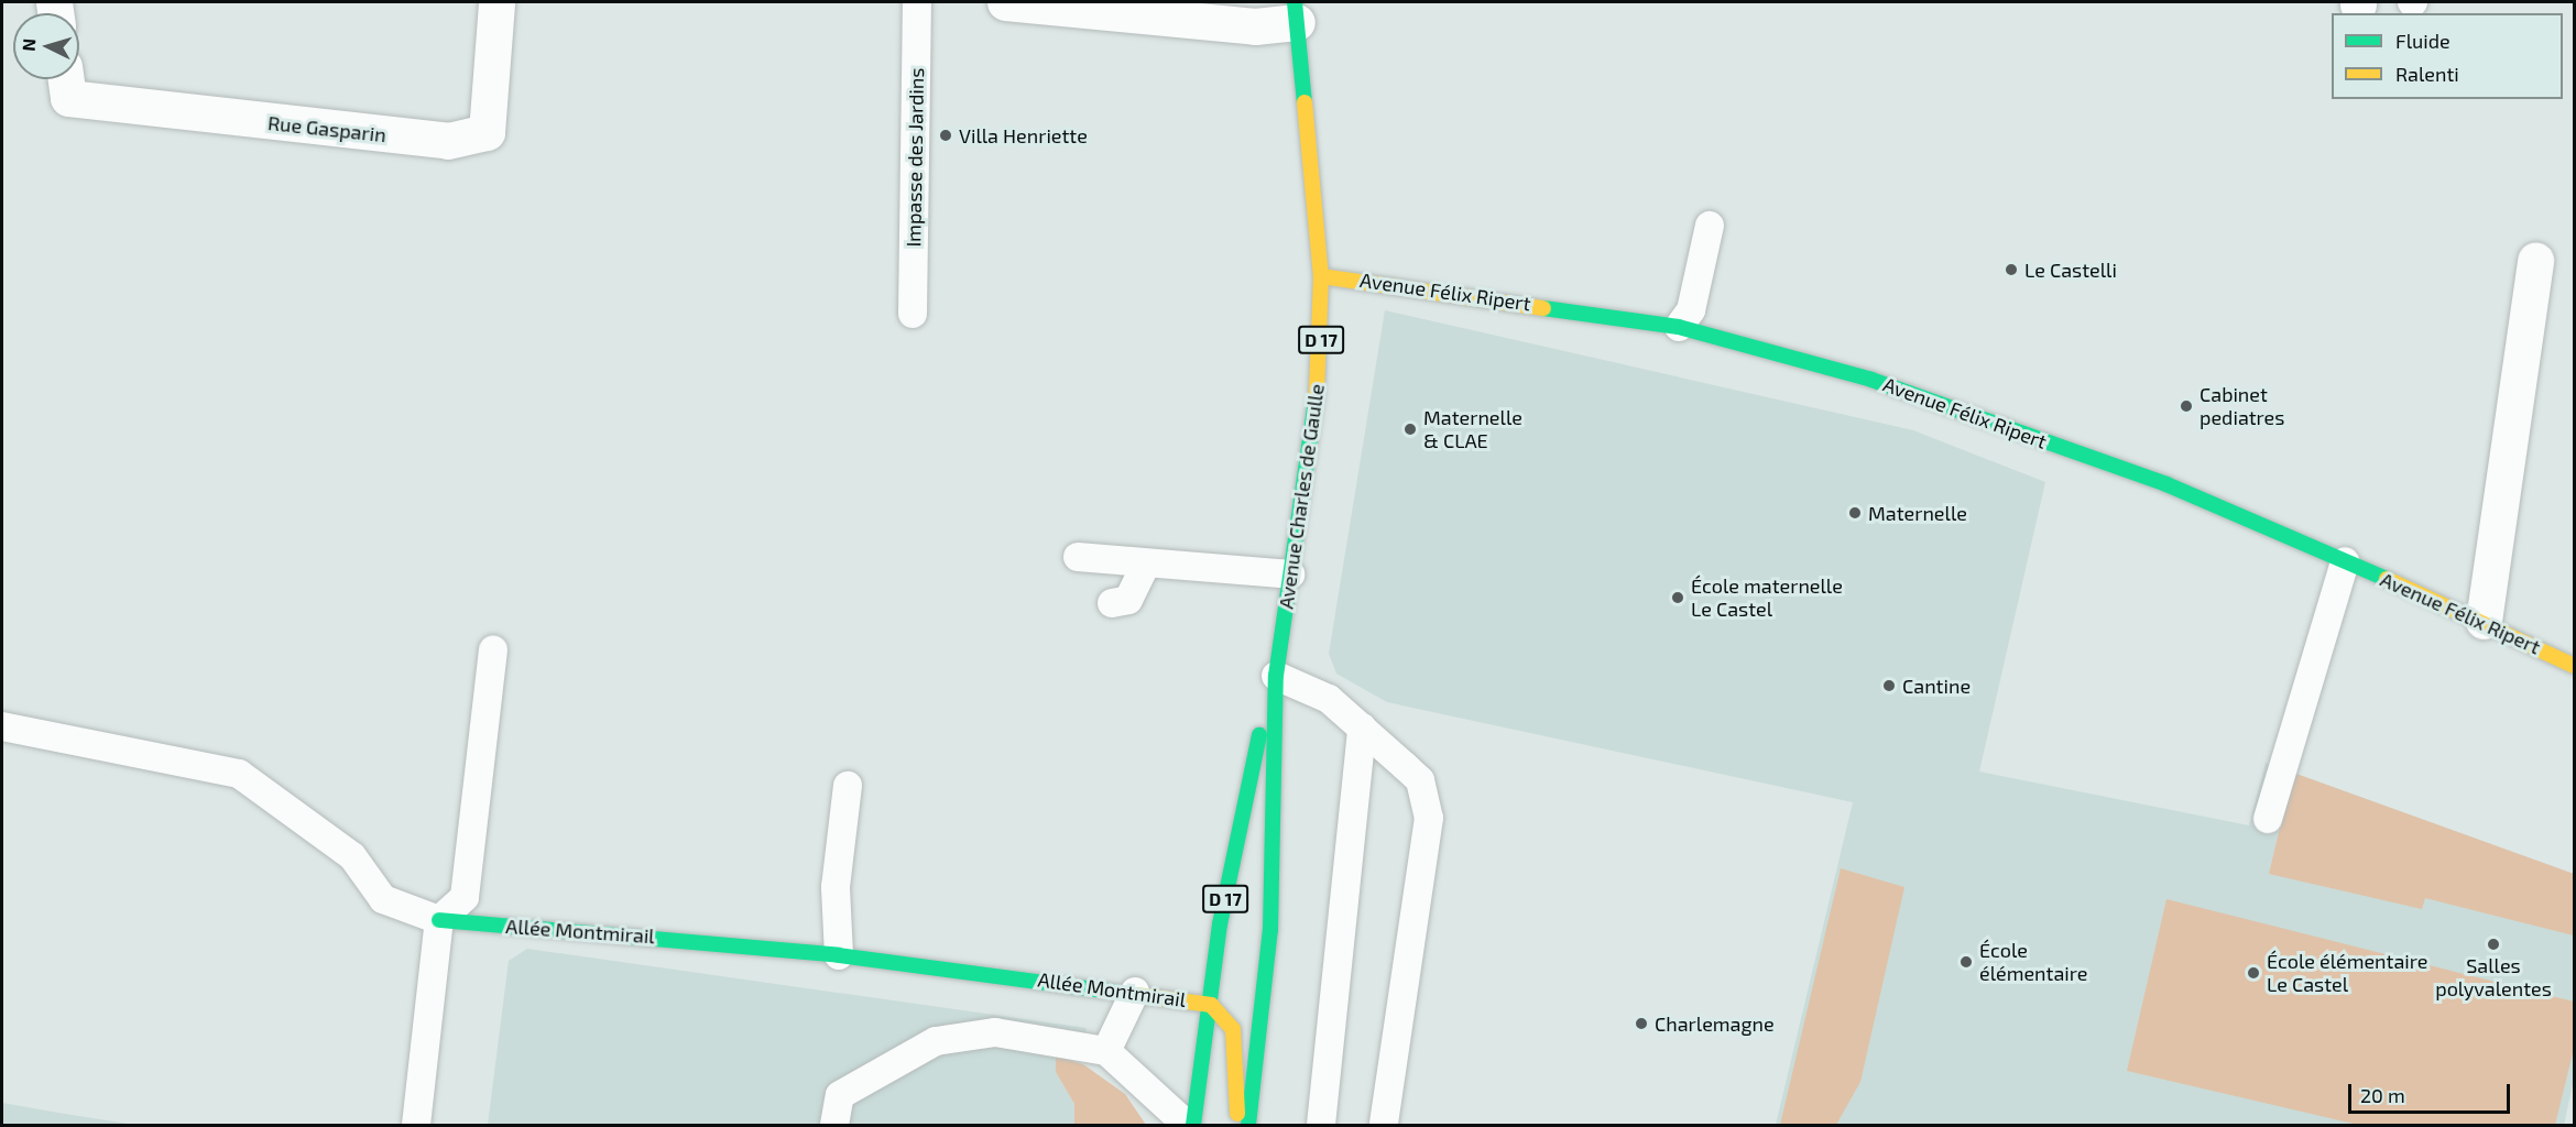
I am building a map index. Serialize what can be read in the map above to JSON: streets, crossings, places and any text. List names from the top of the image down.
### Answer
{
  "streets": {
    "street": [
      "Rue Gasparin",
      "Avenue Félix Ripert",
      "D 17",
      "Avenue Charles de Gaulle",
      "Allée Montmirail"
    ],
    "lane": ["Impasse des Jardins"]
  },
  "crossings": [
    ["Avenue Félix Ripert", "Avenue Charles de Gaulle"],
    ["Avenue Charles de Gaulle", "Allée Montmirail"]
  ],
  "places": [
    "Villa Henriette",
    "Le Castelli",
    "Cabinet pediatres",
    "Maternelle & CLAE",
    "Maternelle",
    "École maternelle Le Castel",
    "Cantine",
    "Salles polyvalentes",
    "École élémentaire",
    "École élémentaire Le Castel",
    "Charlemagne"
  ],
  "legend": ["Fluide", "Ralenti"],
  "scale_bar": "20 m",
  "north": "left"
}
